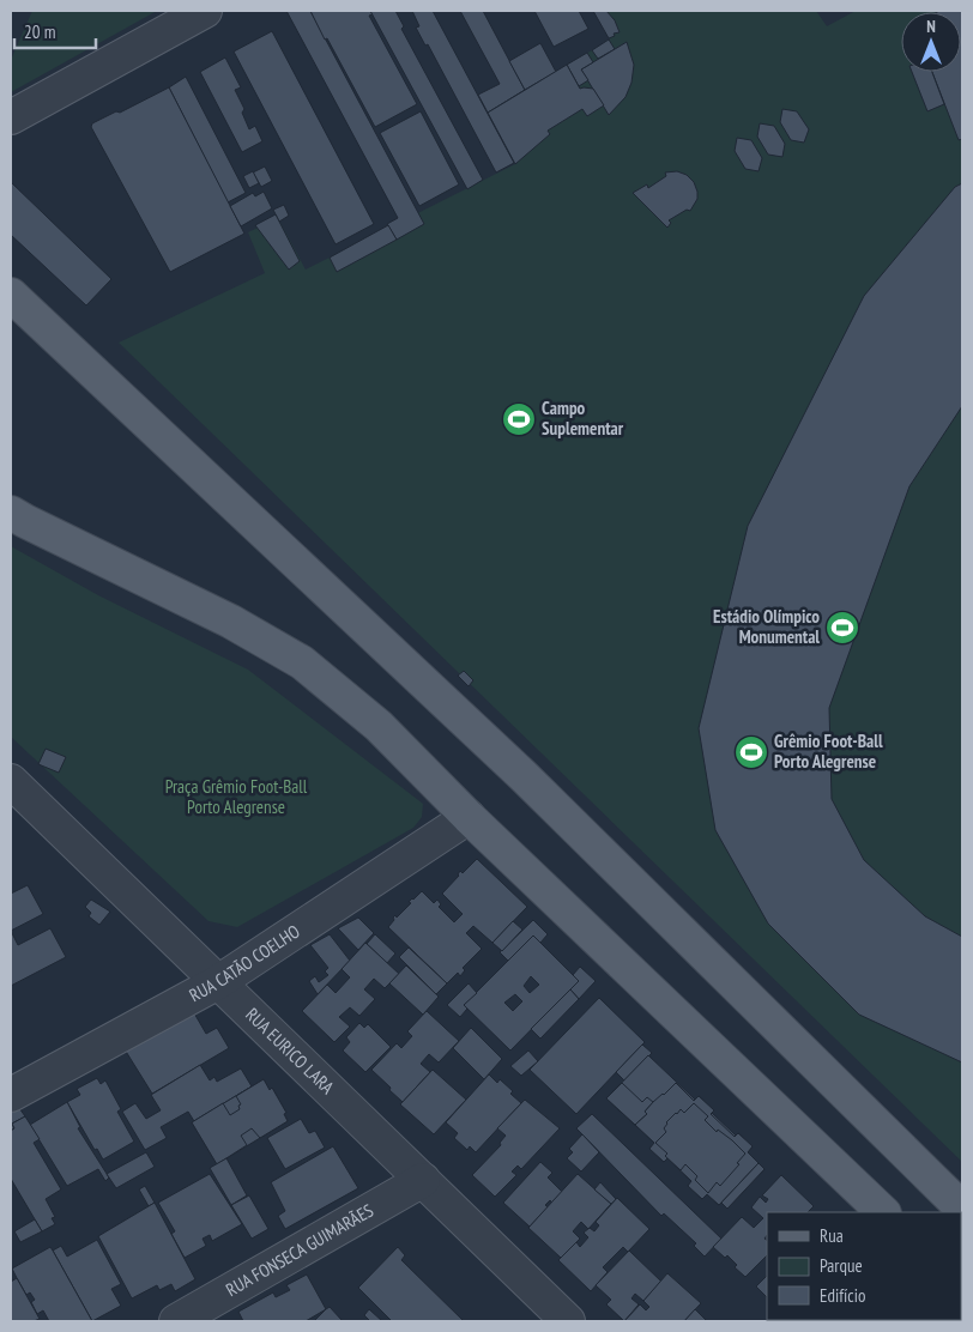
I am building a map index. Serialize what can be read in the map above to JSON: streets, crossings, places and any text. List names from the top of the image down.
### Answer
{
  "streets": {
    "street": ["RUA CATÃO COELHO", "RUA EURICO LARA", "RUA FONSECA GUIMARÃES"]
  },
  "crossings": [
    ["RUA CATÃO COELHO", "RUA EURICO LARA"],
    ["RUA EURICO LARA", "RUA FONSECA GUIMARÃES"]
  ],
  "parks": ["Praça Grêmio Foot-Ball Porto Alegrense"],
  "places": {
    "sports": ["Campo Suplementar", "Estádio Olímpico Monumental", "Grêmio Foot-Ball Porto Alegrense"]
  },
  "legend": ["Rua", "Parque", "Edifício"],
  "scale_bar": "20 m",
  "north": "top"
}
